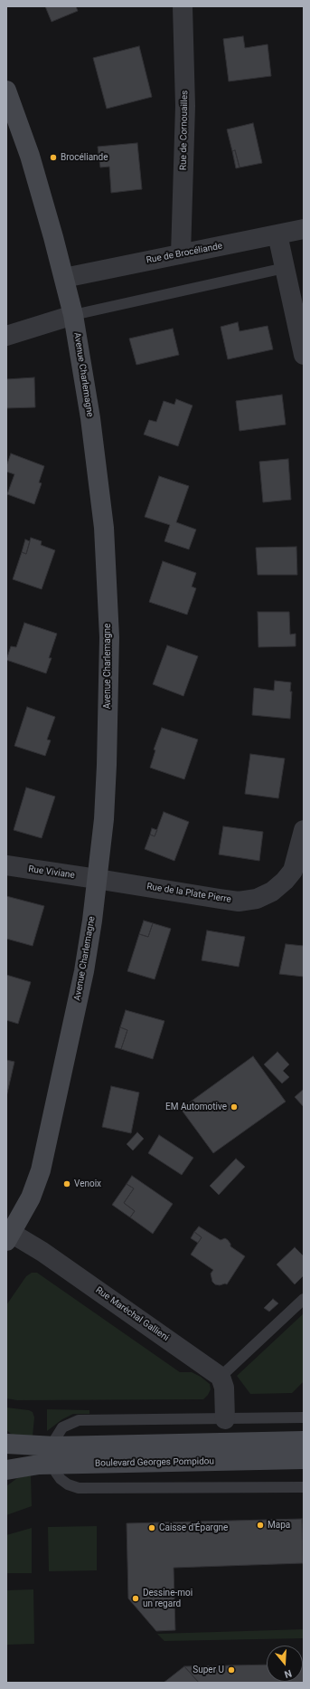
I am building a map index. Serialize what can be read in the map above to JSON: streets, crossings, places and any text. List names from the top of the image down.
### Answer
{
  "streets": {
    "street": [
      "Rue de Cornouailles",
      "Rue de Brocéliande",
      "Avenue Charlemagne",
      "Rue Viviane",
      "Rue de la Plate Pierre",
      "Rue Maréchal Gallieni",
      "Boulevard Georges Pompidou"
    ]
  },
  "crossings": [
    ["Rue de Cornouailles", "Rue de Brocéliande"],
    ["Rue de Brocéliande", "Avenue Charlemagne"],
    ["Avenue Charlemagne", "Rue Viviane"],
    ["Avenue Charlemagne", "Rue de la Plate Pierre"],
    ["Avenue Charlemagne", "Rue Maréchal Gallieni"],
    ["Rue Viviane", "Rue de la Plate Pierre"]
  ],
  "places": [
    "Brocéliande",
    "EM Automotive",
    "Venoix",
    "Mapa",
    "Caisse d'Épargne",
    "Dessine-moi un regard",
    "Super U"
  ],
  "north": "bottom"
}
